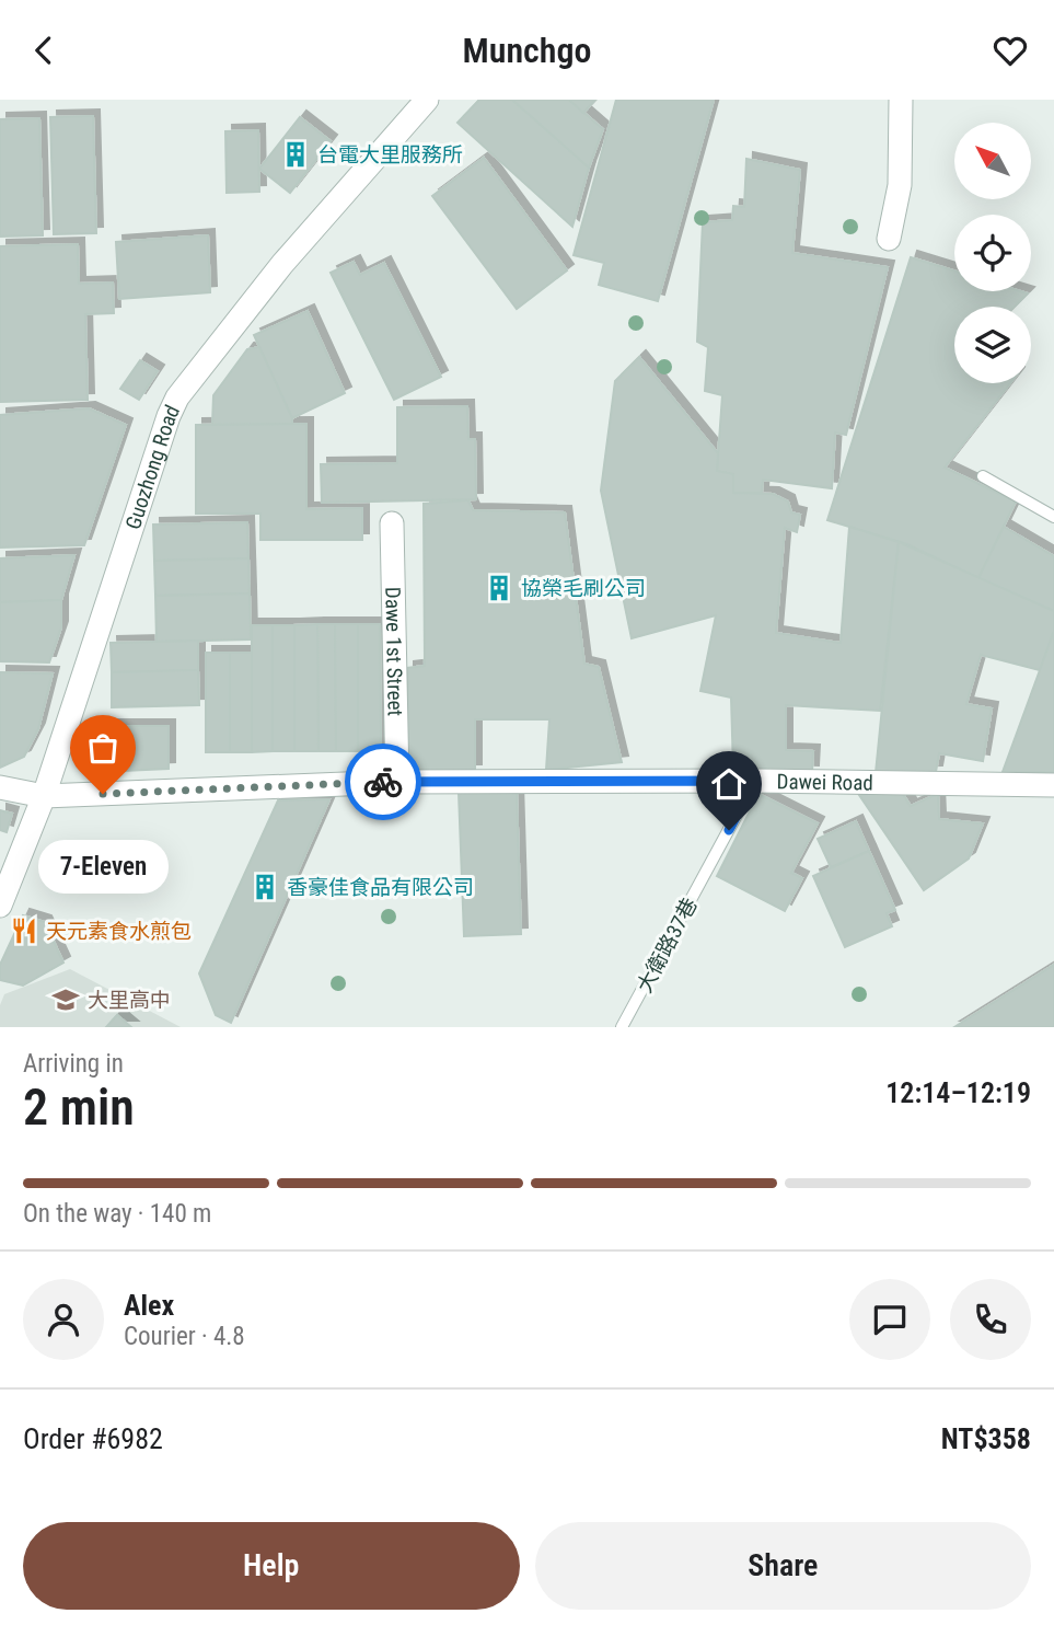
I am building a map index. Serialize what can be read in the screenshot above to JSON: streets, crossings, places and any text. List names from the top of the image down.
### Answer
{
  "streets": {
    "street": ["Guozhong Road", "Dawe 1st Street", "Dawei Road"],
    "lane": ["大衛路37巷"]
  },
  "crossings": [
    ["Guozhong Road", "Dawei Road"],
    ["Dawe 1st Street", "Dawei Road"],
    ["Dawei Road", "大衛路37巷"]
  ],
  "places": {
    "building": ["台電大里服務所", "協榮毛刷公司", "香豪佳食品有限公司"],
    "other": ["7-Eleven"],
    "restaurant": ["天元素食水煎包"],
    "school or university": ["大里高中"]
  },
  "north": "top left",
  "page": {
    "header": "Munchgo",
    "bubble": "7-Eleven",
    "heading": ["2 min", "Arriving in", "12:14–12:19"],
    "panel": [
      "Alex",
      "Courier · 4.8",
      "Order #6982",
      "NT$358"
    ],
    "bar": "On the way · 140 m",
    "buttons": ["Help", "Share"]
  }
}
